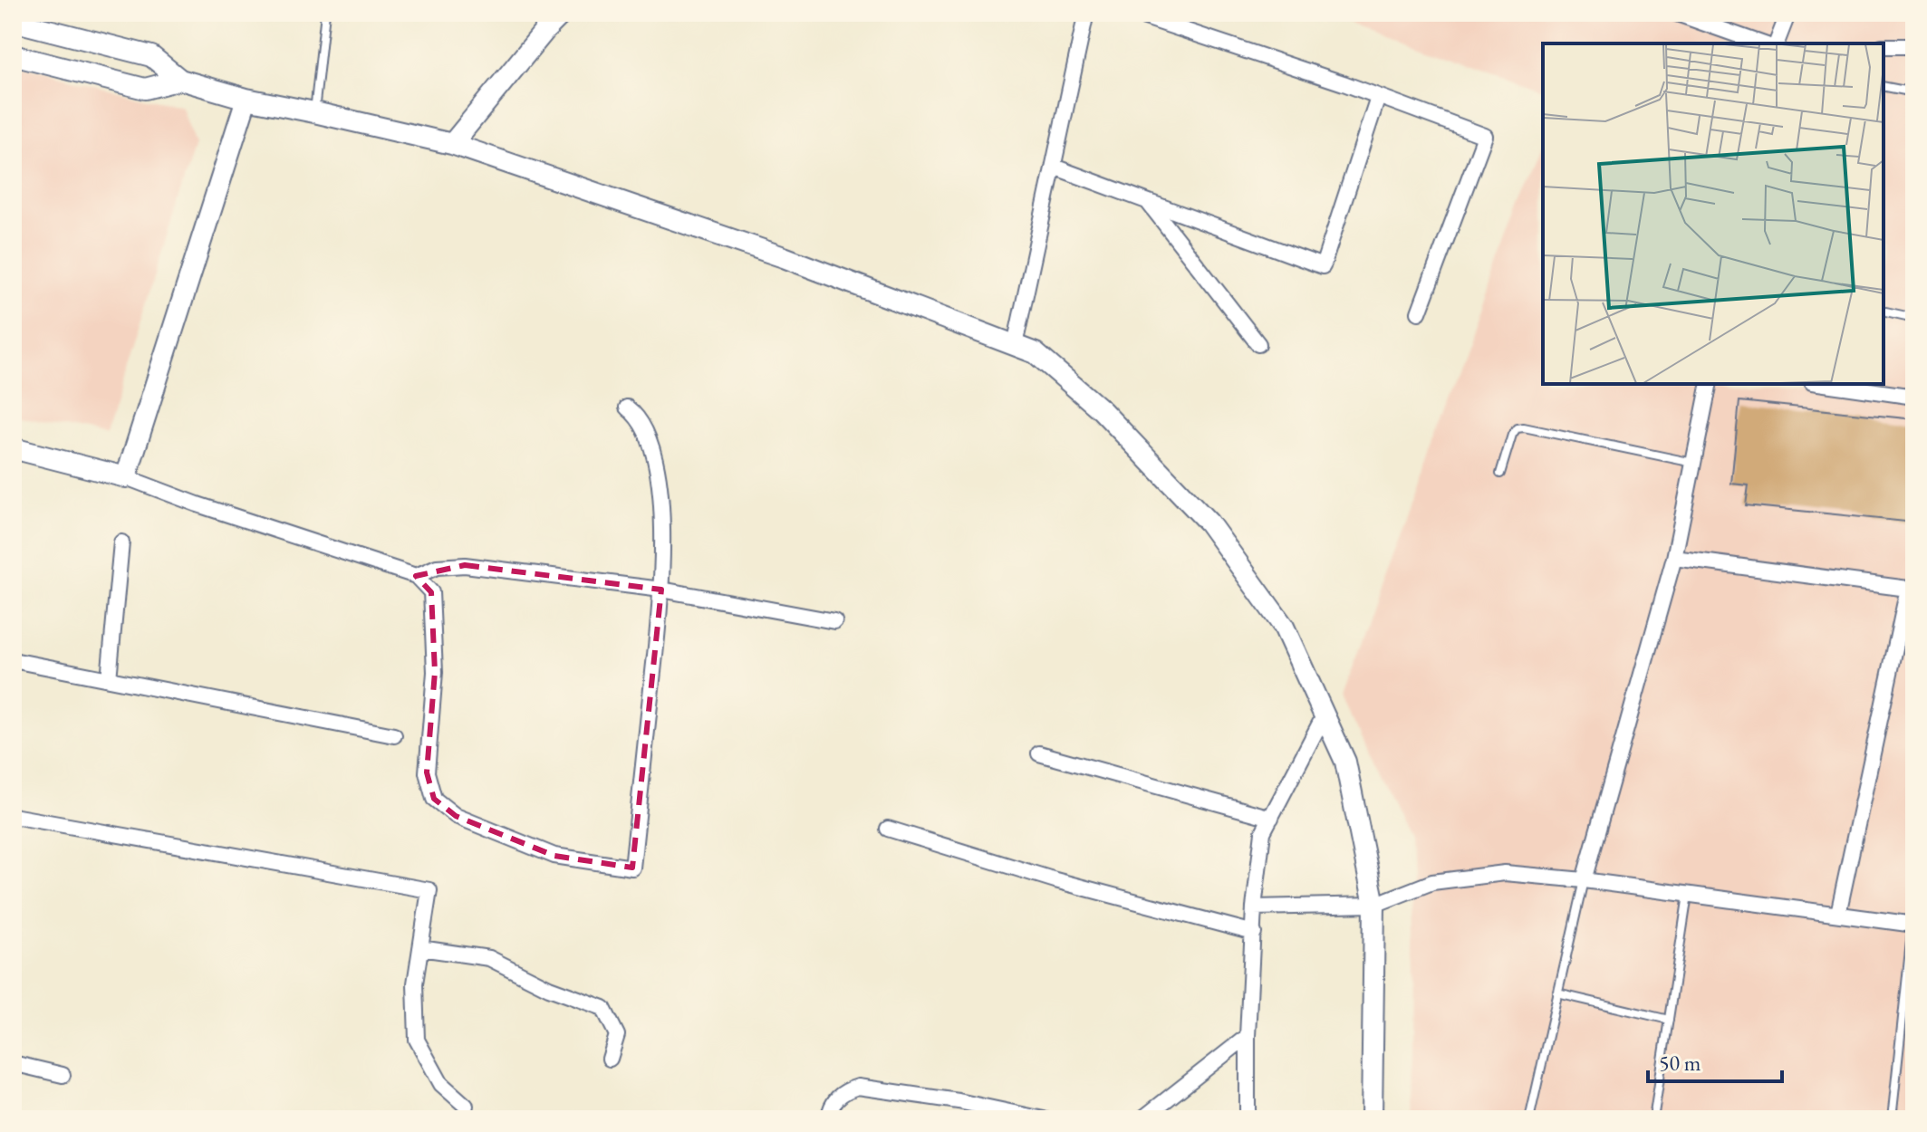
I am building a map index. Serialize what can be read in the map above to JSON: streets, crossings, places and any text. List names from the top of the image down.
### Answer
{
  "scale_bar": "50 m"
}
